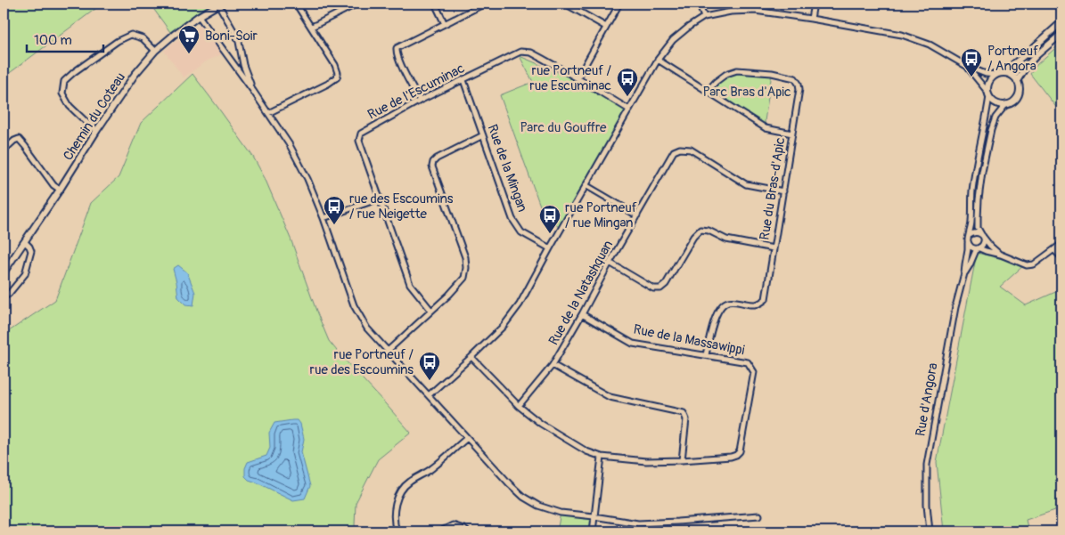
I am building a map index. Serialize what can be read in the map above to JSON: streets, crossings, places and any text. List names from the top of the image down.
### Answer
{
  "streets": {
    "street": [
      "Rue de l'Escuminac",
      "Chemin du Coteau",
      "Rue de la Mingan",
      "Rue du Bras-d'Apic",
      "Rue de la Natashquan",
      "Rue de la Massawippi",
      "Rue d'Angora"
    ]
  },
  "crossings": [
    ["Rue de l'Escuminac", "Rue de la Mingan"],
    ["Rue du Bras-d'Apic", "Rue de la Natashquan"],
    ["Rue du Bras-d'Apic", "Rue de la Massawippi"],
    ["Rue de la Natashquan", "Rue de la Massawippi"]
  ],
  "parks": ["Parc Bras d'Apic", "Parc du Gouffre"],
  "places": {
    "supermarket": ["Boni-Soir"],
    "bus stop": [
      "Portneuf / Angora",
      "rue Portneuf / rue Escuminac",
      "rue des Escoumins / rue Neigette",
      "rue Portneuf / rue Mingan",
      "rue Portneuf / rue des Escoumins"
    ]
  },
  "scale_bar": "100 m"
}
